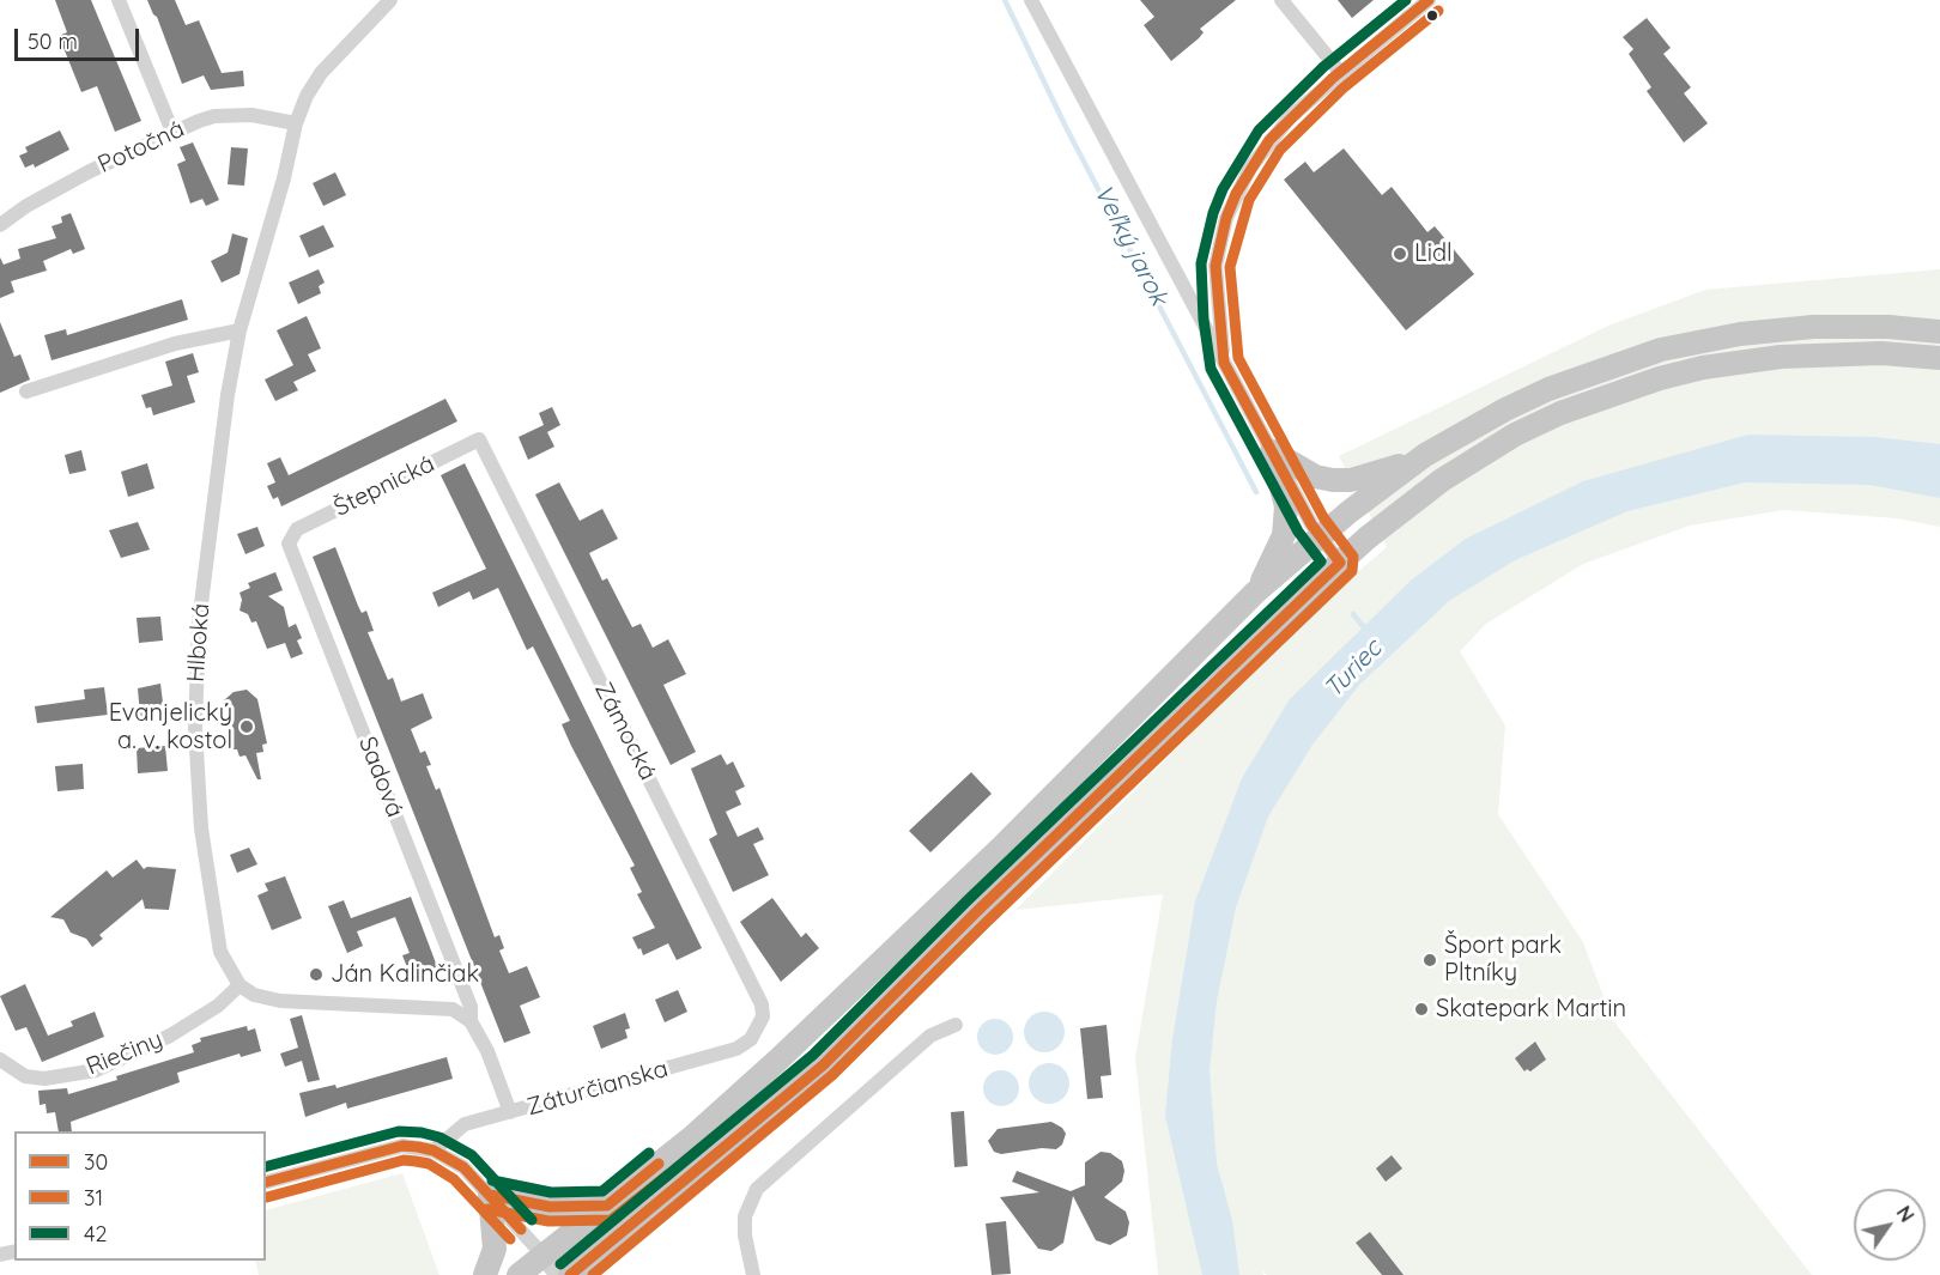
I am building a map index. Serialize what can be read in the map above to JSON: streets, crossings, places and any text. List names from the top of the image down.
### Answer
{
  "streets": {
    "street": [
      "Potočná",
      "Štepnická",
      "Hlboká",
      "Zámocká",
      "Sadová",
      "Riečiny",
      "Záturčianska"
    ]
  },
  "crossings": [
    ["Potočná", "Hlboká"],
    ["Štepnická", "Zámocká"],
    ["Štepnická", "Sadová"],
    ["Hlboká", "Riečiny"],
    ["Zámocká", "Záturčianska"]
  ],
  "water": ["Veľký jarok", "Turiec"],
  "places": [
    "Lidl",
    "Evanjelický a. v. kostol",
    "Šport park Pltníky",
    "Ján Kalinčiak",
    "Skatepark Martin"
  ],
  "lines": ["transit line 30", "transit line 42", "transit line 31"],
  "legend": ["30", "31", "42"],
  "scale_bar": "50 m",
  "north": "top right"
}
